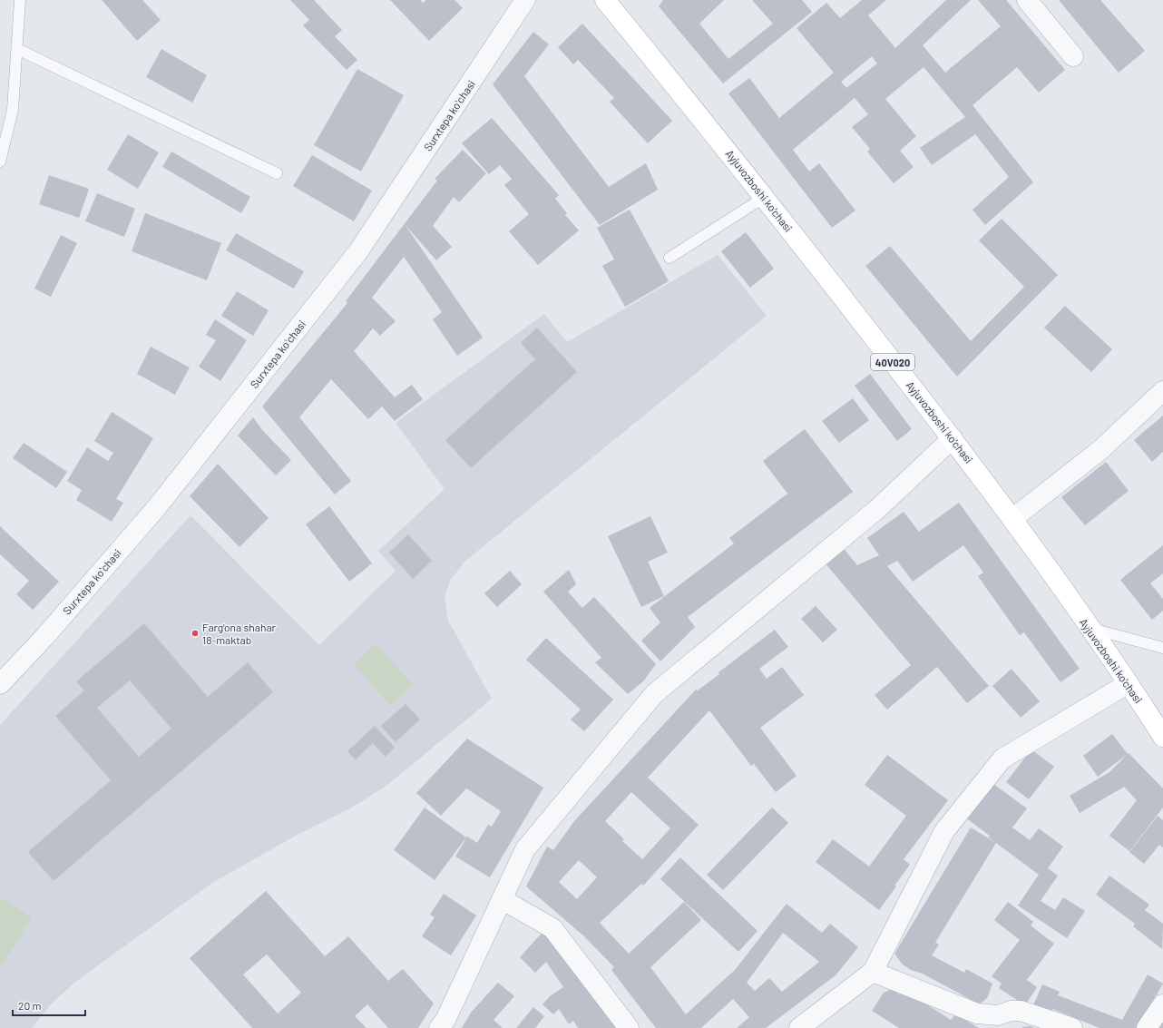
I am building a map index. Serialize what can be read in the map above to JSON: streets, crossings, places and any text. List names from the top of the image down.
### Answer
{
  "streets": {
    "main road": ["Ayjuvozboshi ko'chasi", "40V020"],
    "street": ["Surxtepa koʻchasi"]
  },
  "places": ["Farg'ona shahar 18-maktab"],
  "scale_bar": "20 m"
}
